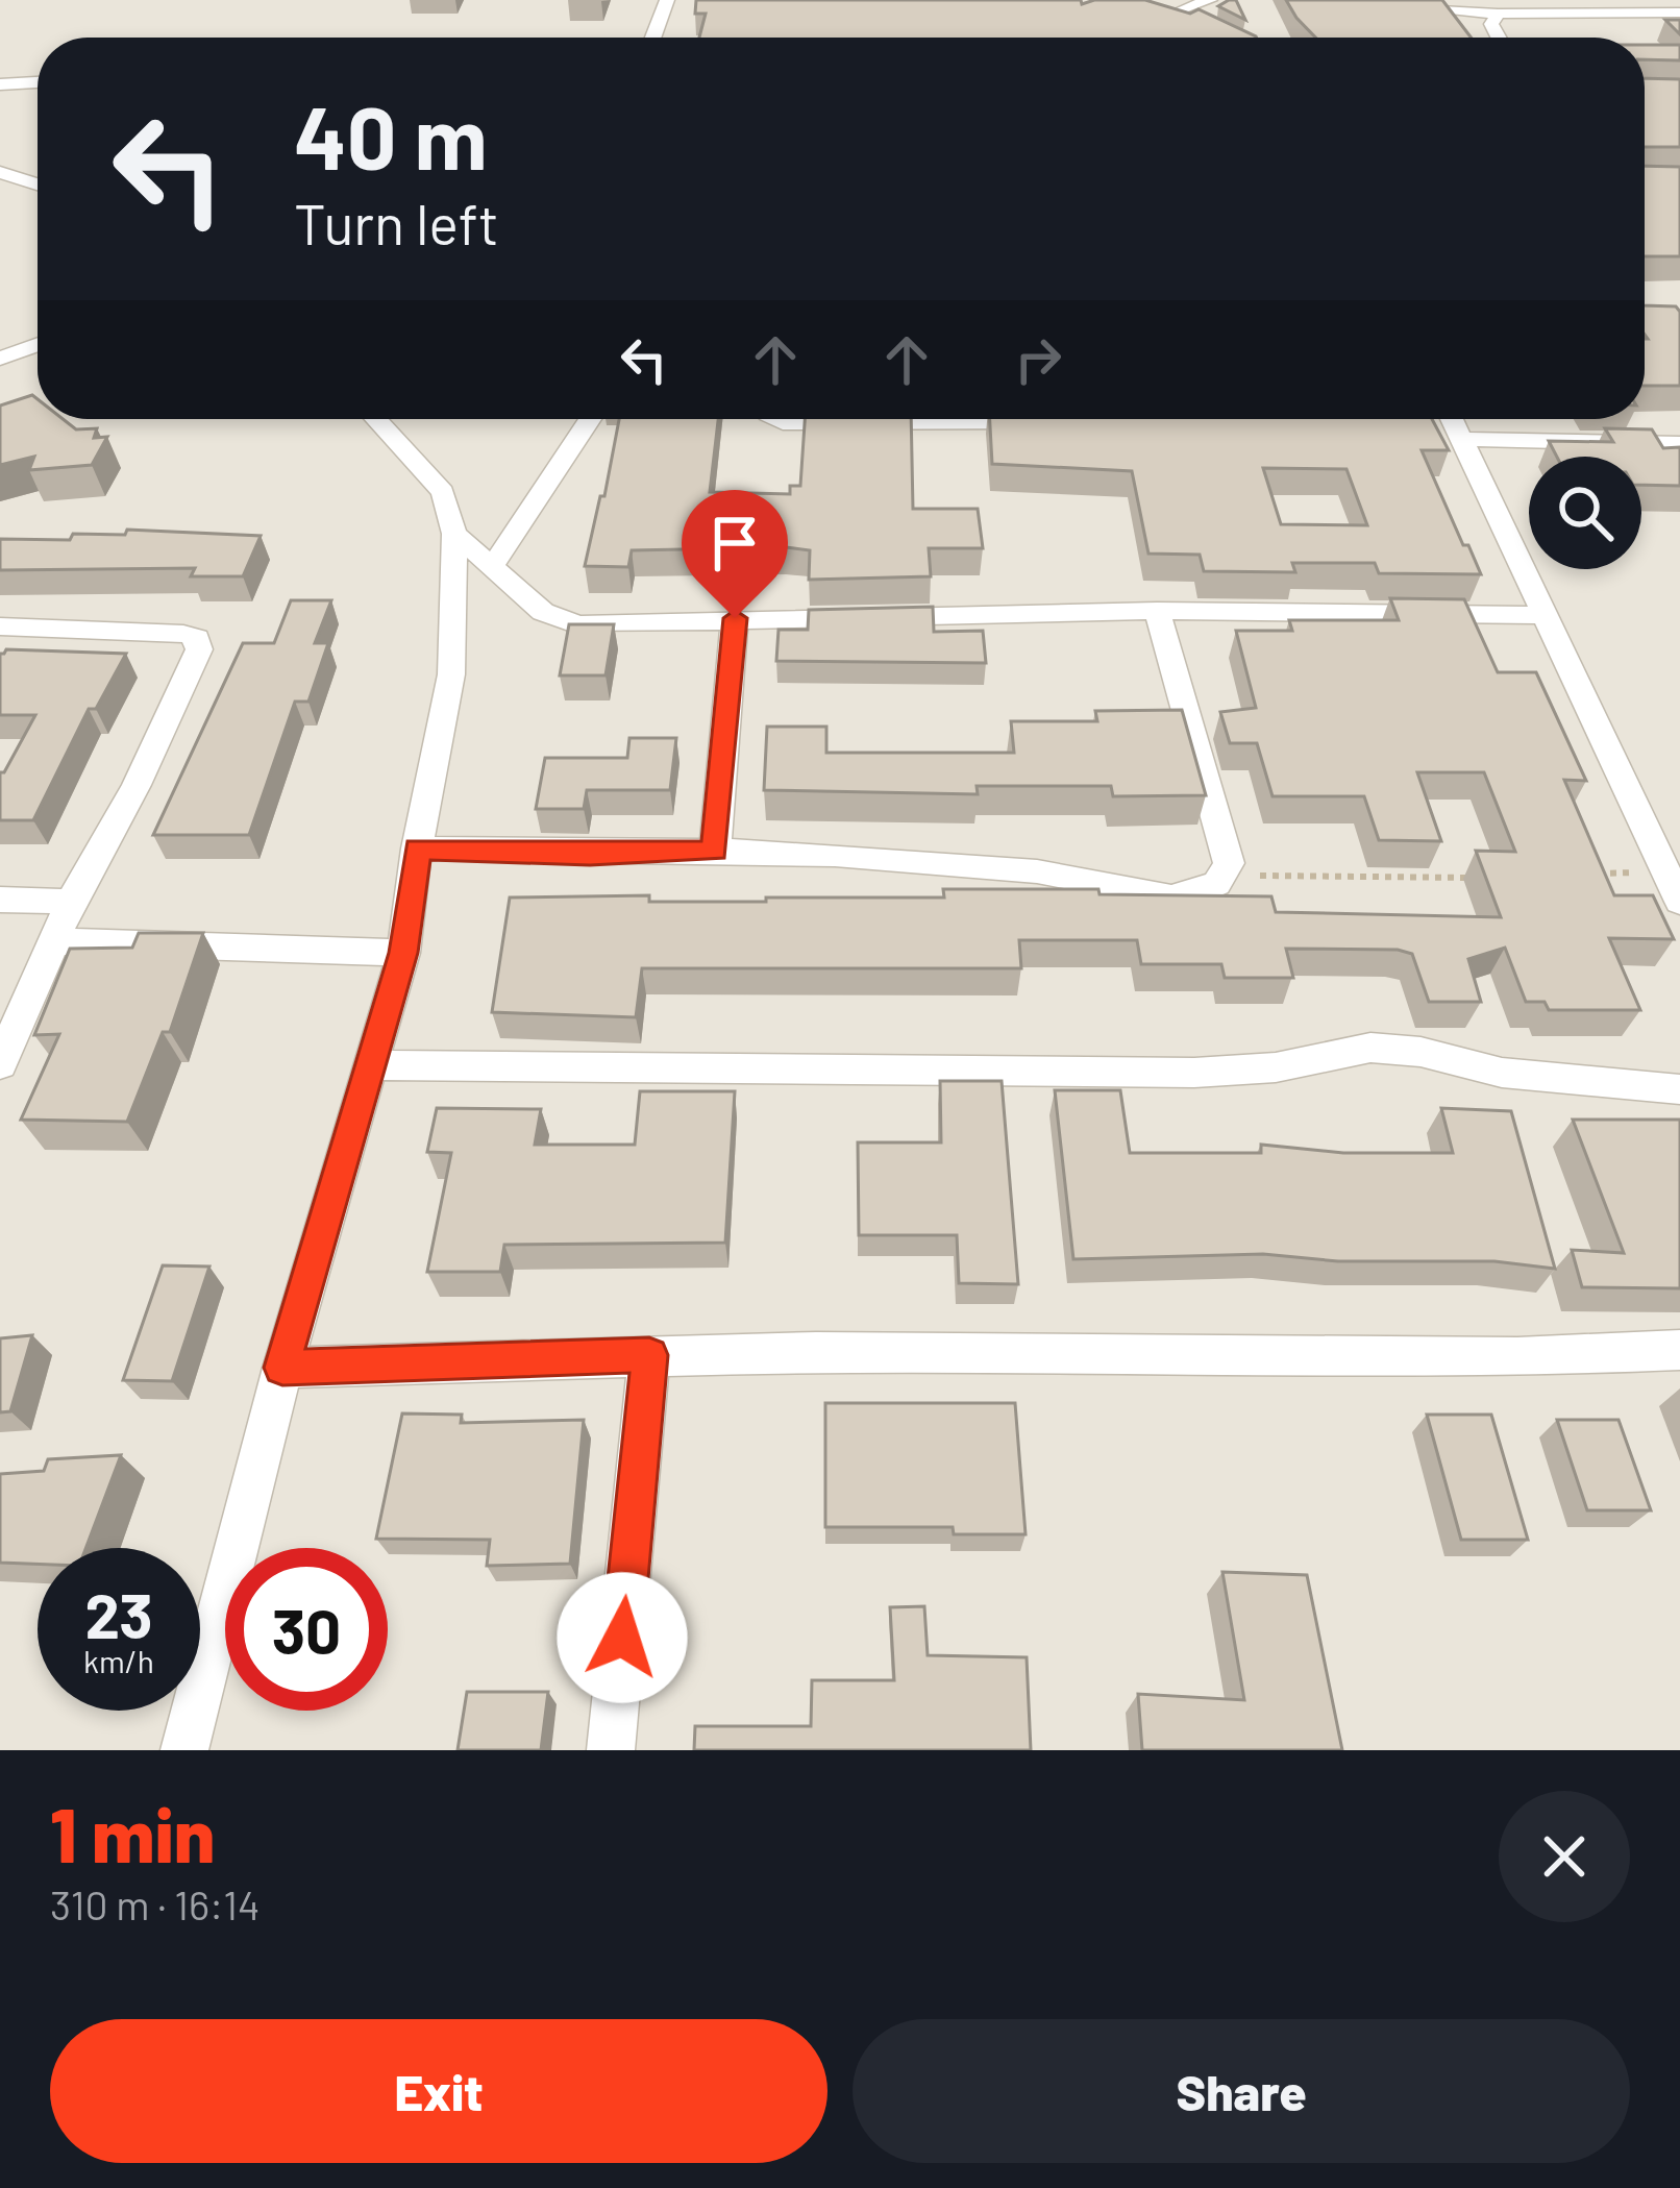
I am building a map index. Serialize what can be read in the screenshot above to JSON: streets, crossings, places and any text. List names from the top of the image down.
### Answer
{
  "page": {
    "turn": ["40 m", "Turn left"],
    "speed": "23 km/h",
    "limit": "30",
    "heading": ["1 min", "310 m · 16:14"],
    "buttons": ["Exit", "Share"]
  }
}
